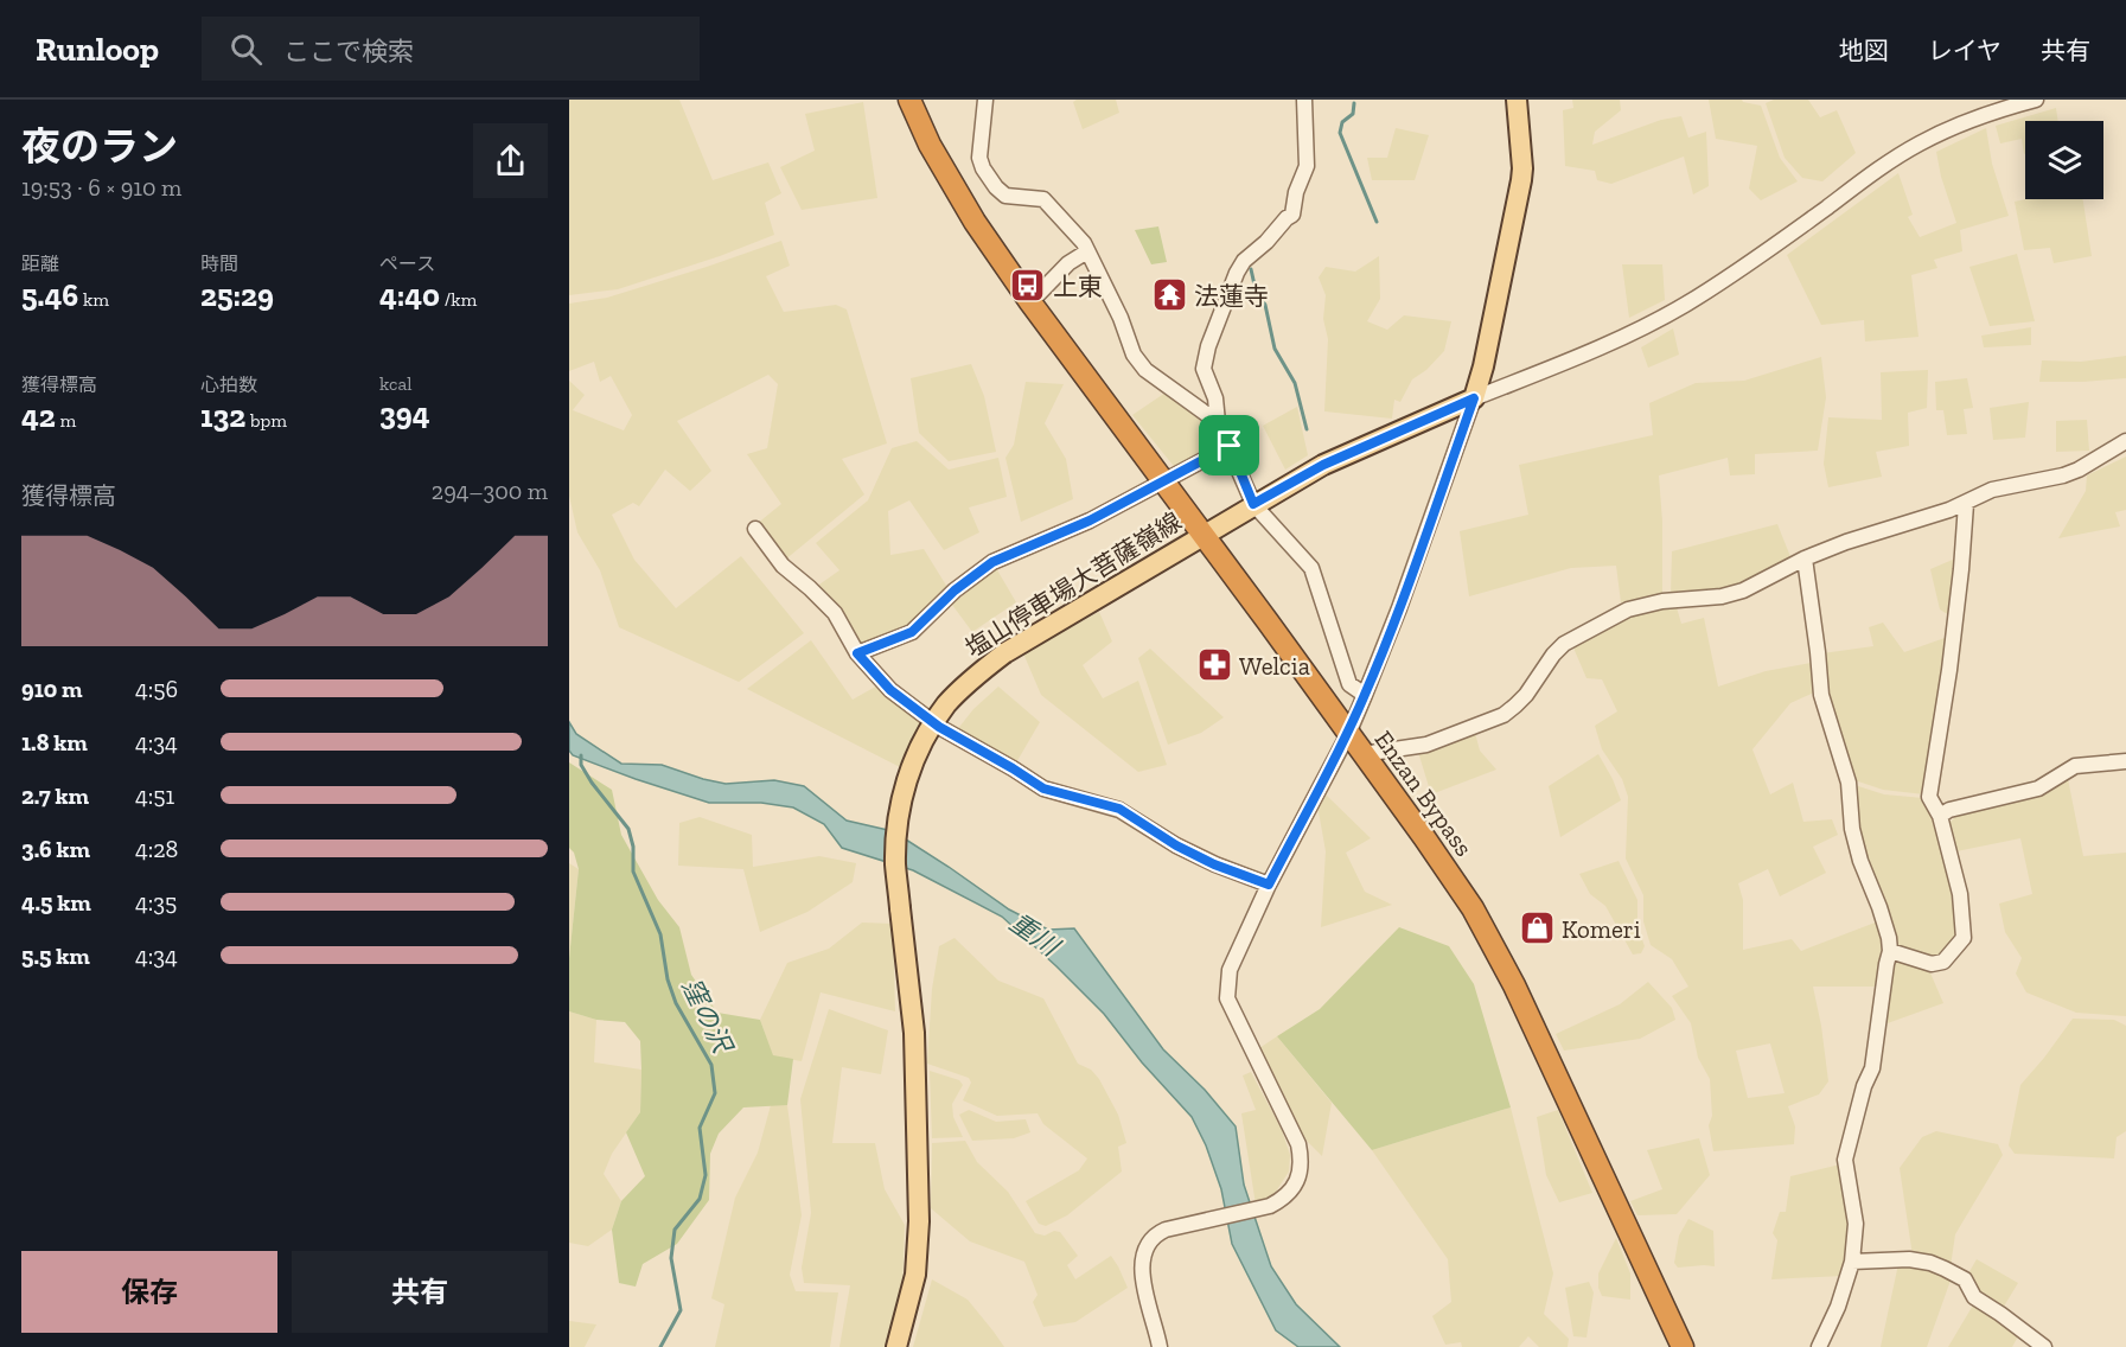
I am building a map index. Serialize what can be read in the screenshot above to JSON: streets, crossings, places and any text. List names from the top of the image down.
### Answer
{
  "streets": {
    "highway": ["Enzan Bypass"],
    "main road": ["塩山停車場大菩薩嶺線"]
  },
  "crossings": [
    ["塩山停車場大菩薩嶺線", "Enzan Bypass"]
  ],
  "water": ["重川", "窪の沢"],
  "places": {
    "bus stop": ["上東"],
    "temple": ["法蓮寺"],
    "pharmacy": ["Welcia"],
    "shop": ["Komeri"]
  },
  "page": {
    "header": "Runloop",
    "search": "ここで検索",
    "nav": ["地図", "レイヤ", "共有"],
    "heading": ["夜のラン", "19:53 · 6 × 910 m"],
    "stats": [
      ["距離", "5.46 km"],
      ["時間", "25:29"],
      ["ペース", "4:40 /km"],
      ["獲得標高", "42 m"],
      ["心拍数", "132 bpm"],
      ["kcal", "394"]
    ],
    "chart": ["獲得標高", "294–300 m"],
    "list": [
      {
        "name": "910 m",
        "note": "4:56"
      },
      {
        "name": "1.8 km",
        "note": "4:34"
      },
      {
        "name": "2.7 km",
        "note": "4:51"
      },
      {
        "name": "3.6 km",
        "note": "4:28"
      },
      {
        "name": "4.5 km",
        "note": "4:35"
      },
      {
        "name": "5.5 km",
        "note": "4:34"
      }
    ],
    "buttons": ["保存", "共有"]
  }
}
